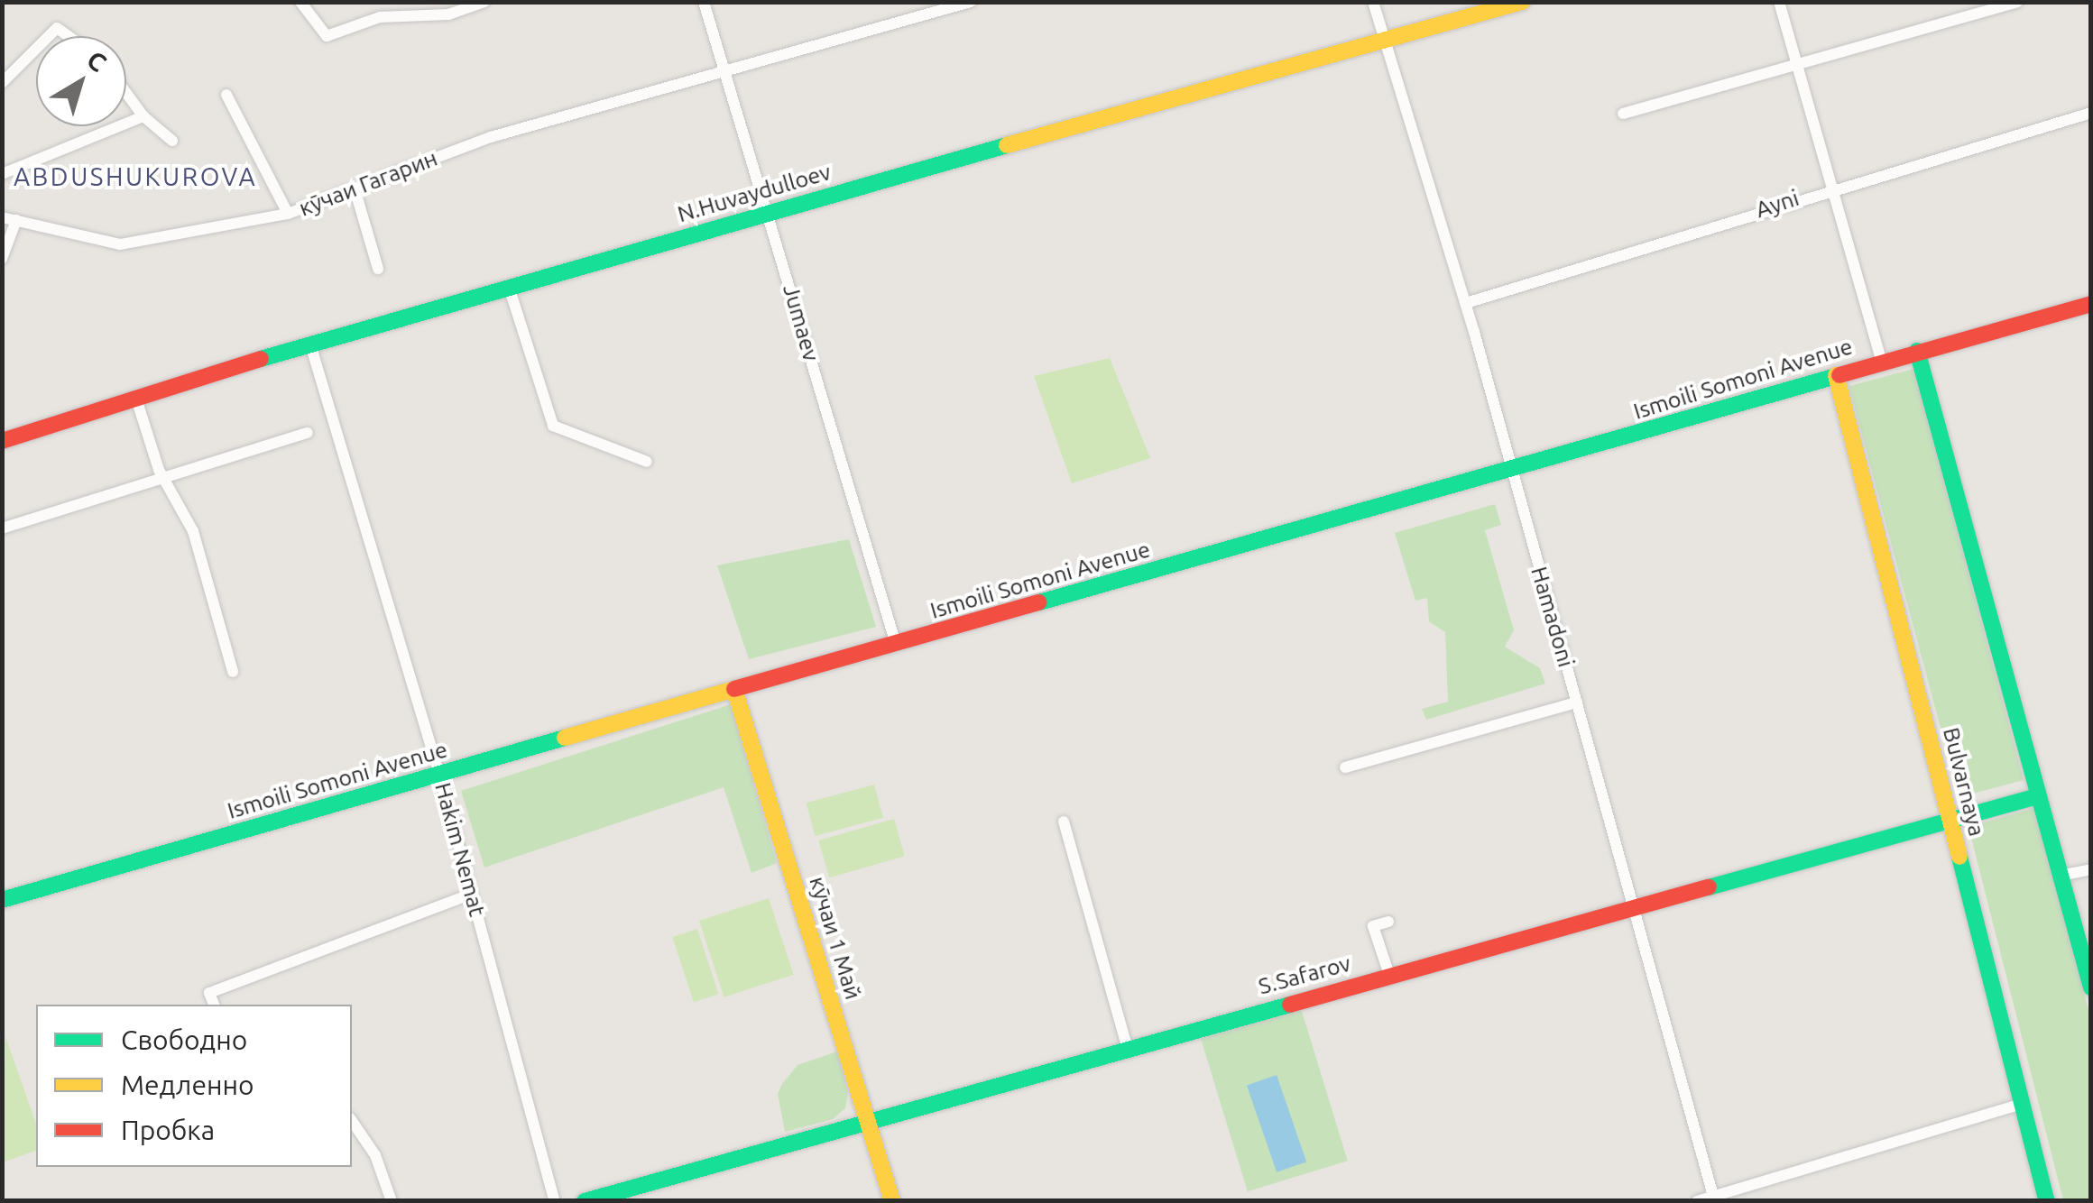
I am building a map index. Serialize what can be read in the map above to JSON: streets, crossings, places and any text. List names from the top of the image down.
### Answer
{
  "streets": {
    "street": [
      "кӯчаи Гагарин",
      "N.Huvaydulloev",
      "Ayni",
      "Jumaev",
      "Ismoili Somoni Avenue",
      "Hamadoni",
      "Bulvarnaya",
      "Hakim Nemat",
      "кӯчаи 1 Май",
      "S.Safarov"
    ]
  },
  "crossings": [
    ["кӯчаи Гагарин", "Jumaev"],
    ["N.Huvaydulloev", "Jumaev"],
    ["N.Huvaydulloev", "Hamadoni"],
    ["N.Huvaydulloev", "Hakim Nemat"],
    ["Ayni", "Hamadoni"],
    ["Jumaev", "Ismoili Somoni Avenue"],
    ["Ismoili Somoni Avenue", "Hamadoni"],
    ["Ismoili Somoni Avenue", "Bulvarnaya"],
    ["Ismoili Somoni Avenue", "Hakim Nemat"],
    ["Ismoili Somoni Avenue", "кӯчаи 1 Май"],
    ["Hamadoni", "S.Safarov"],
    ["Bulvarnaya", "S.Safarov"],
    ["кӯчаи 1 Май", "S.Safarov"]
  ],
  "districts": ["ABDUSHUKUROVA"],
  "legend": ["Свободно", "Медленно", "Пробка"],
  "north": "top right"
}
